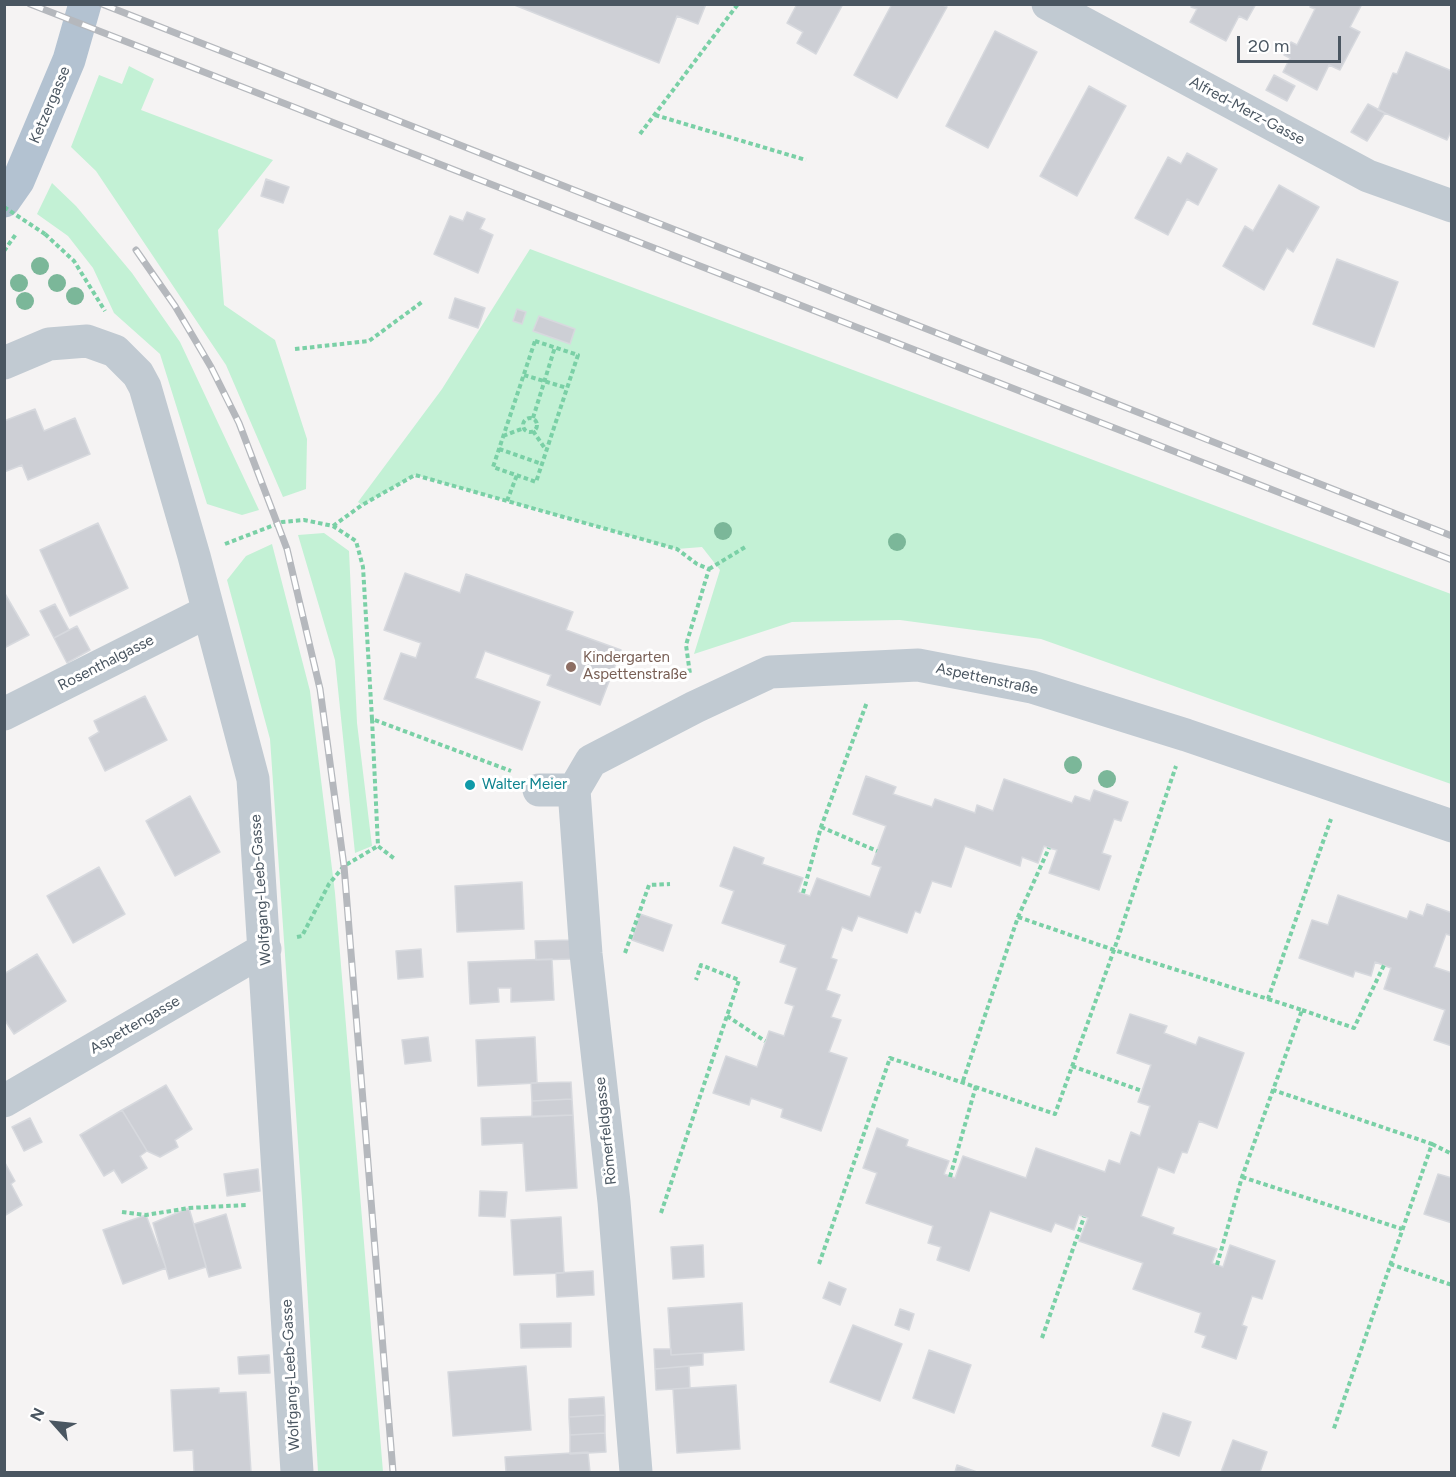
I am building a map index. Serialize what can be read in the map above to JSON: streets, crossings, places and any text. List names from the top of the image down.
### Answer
{
  "streets": {
    "main road": ["Ketzergasse"],
    "street": [
      "Alfred-Merz-Gasse",
      "Rosenthalgasse",
      "Aspettenstraße",
      "Wolfgang-Leeb-Gasse",
      "Aspettengasse",
      "Römerfeldgasse"
    ]
  },
  "crossings": [
    ["Rosenthalgasse", "Wolfgang-Leeb-Gasse"],
    ["Aspettenstraße", "Römerfeldgasse"],
    ["Wolfgang-Leeb-Gasse", "Aspettengasse"]
  ],
  "places": ["Kindergarten Aspettenstraße", "Walter Meier"],
  "scale_bar": "20 m",
  "north": "top left"
}
